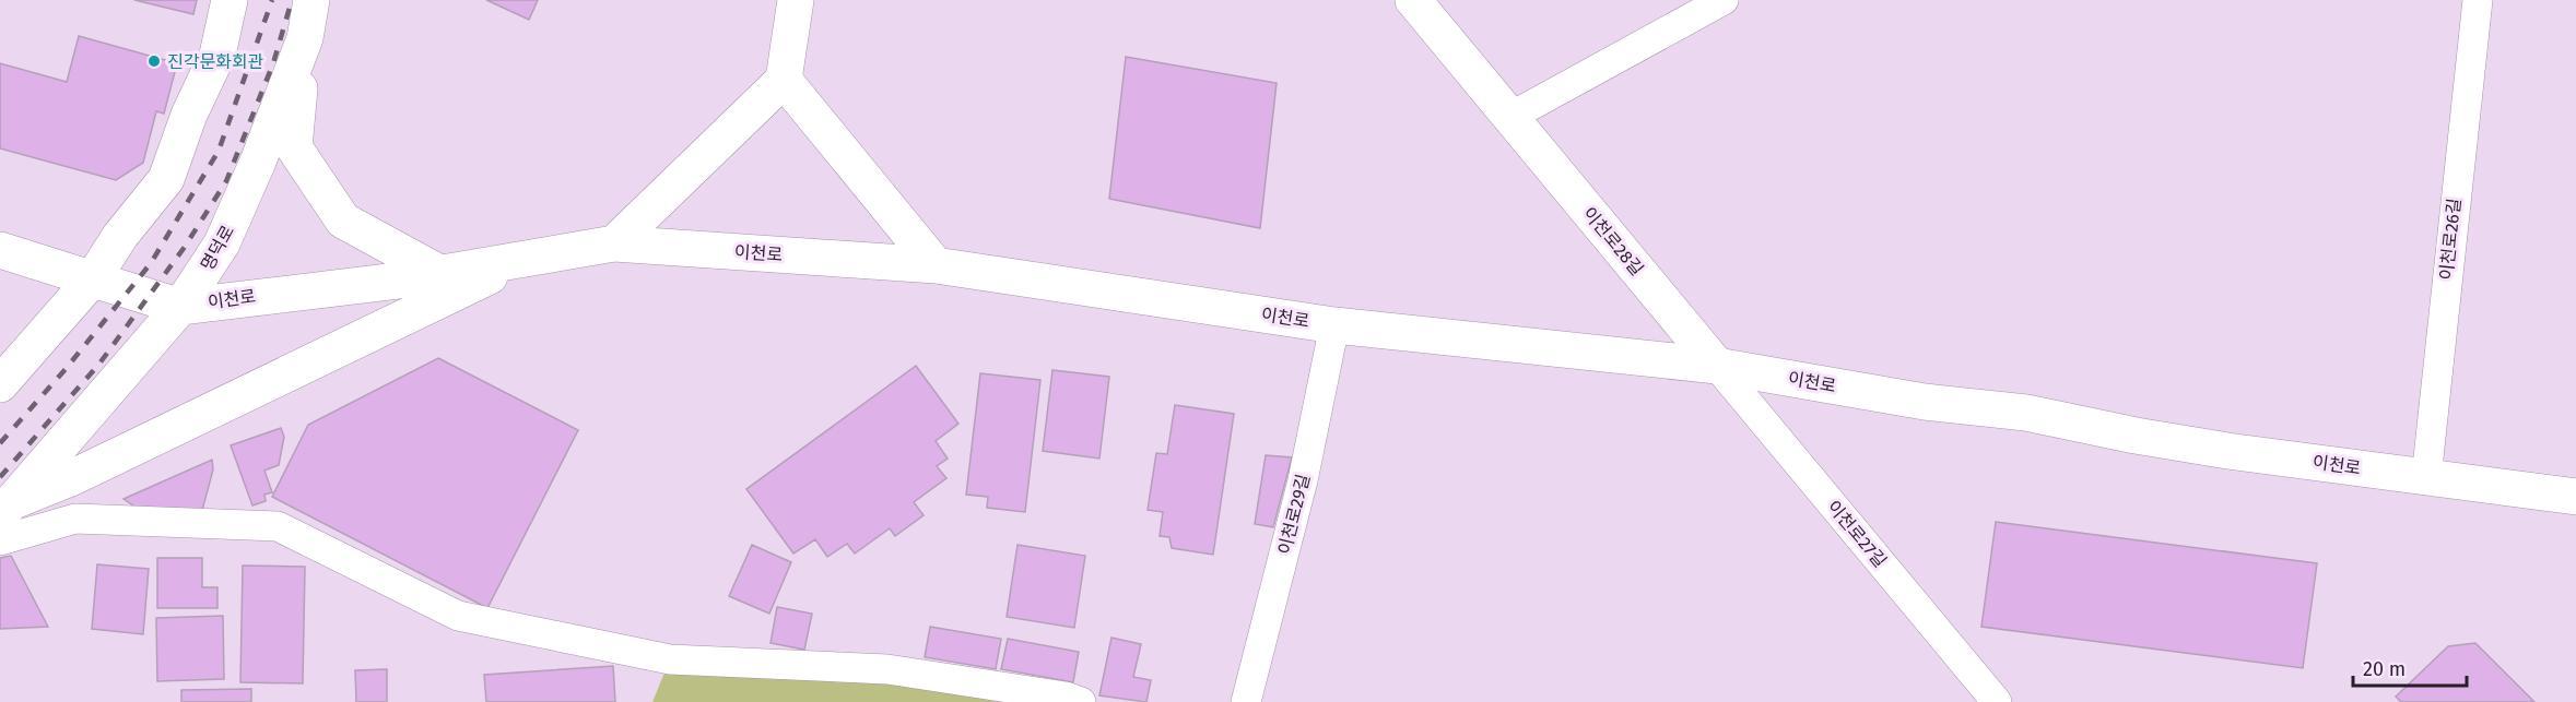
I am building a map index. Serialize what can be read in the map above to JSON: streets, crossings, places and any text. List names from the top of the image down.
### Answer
{
  "streets": {
    "main road": ["이천로28길", "명덕로", "이천로"],
    "street": ["이천로26길", "이천로29길", "이천로27길"]
  },
  "crossings": [
    ["이천로26길", "이천로"],
    ["이천로28길", "이천로"],
    ["이천로28길", "이천로27길"],
    ["명덕로", "이천로"],
    ["이천로", "이천로29길"],
    ["이천로", "이천로27길"]
  ],
  "places": ["진각문화회관"],
  "scale_bar": "20 m"
}
